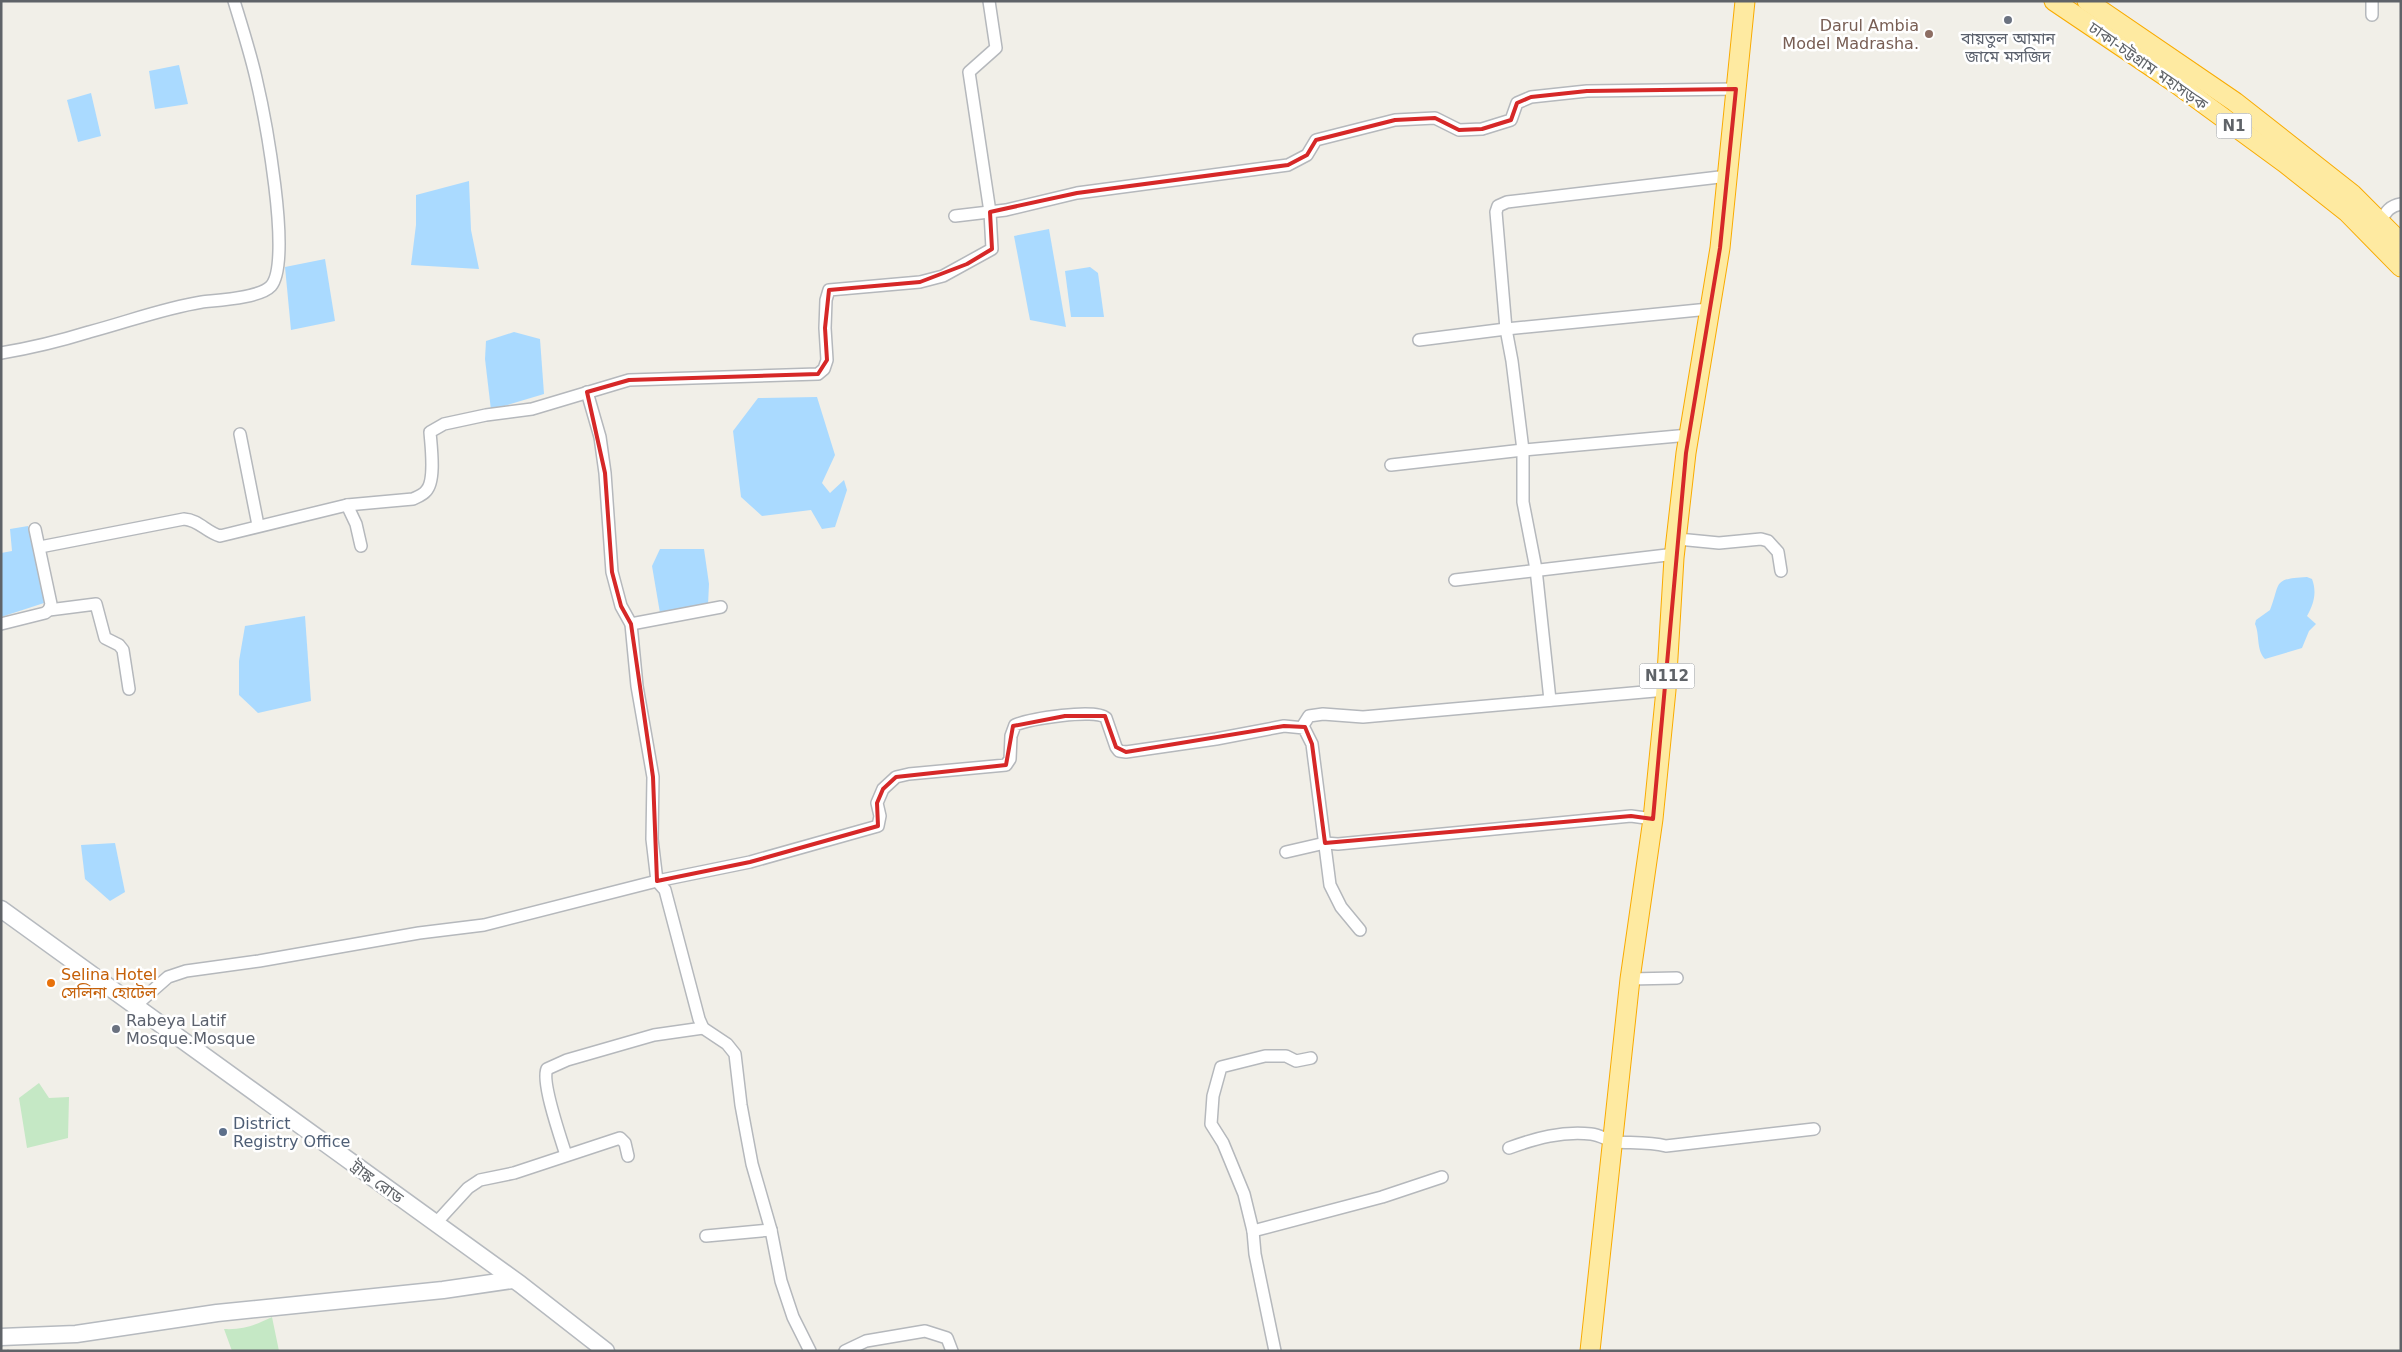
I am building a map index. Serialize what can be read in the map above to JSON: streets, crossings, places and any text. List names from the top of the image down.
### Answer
{
  "streets": {
    "highway": ["ঢাকা-চট্টগ্রাম মহাসড়ক", "N1", "N112"],
    "main road": ["ট্রাঙ্ক রোড"]
  },
  "places": [
    "বায়তুল আমান জামে মসজিদ",
    "Darul Ambia Model Madrasha.",
    "Selina Hotel সেলিনা হোটেল",
    "Rabeya Latif Mosque.Mosque",
    "District Registry Office"
  ]
}
